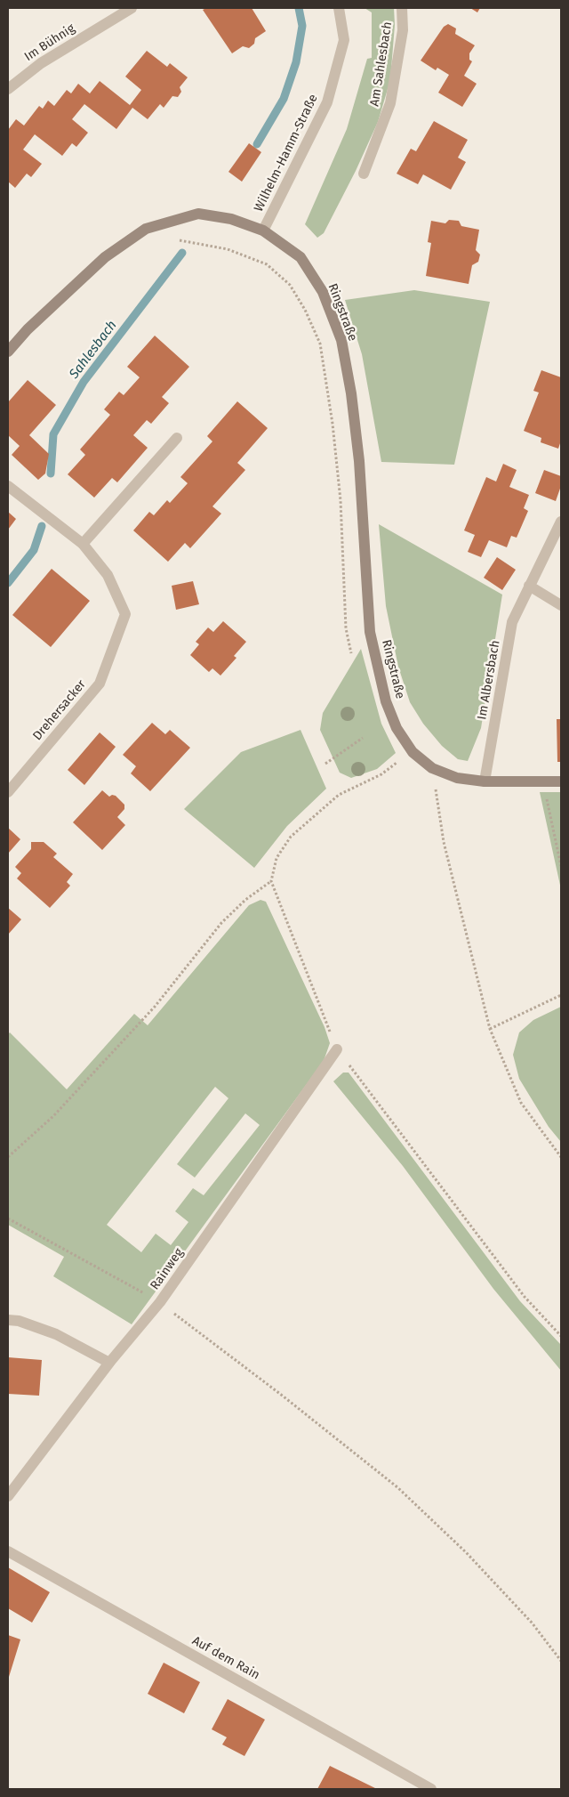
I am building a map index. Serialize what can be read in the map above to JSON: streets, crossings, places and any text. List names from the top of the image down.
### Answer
{
  "streets": {
    "street": [
      "Im Bühnig",
      "Am Sahlesbach",
      "Wilhelm-Hamm-Straße",
      "Ringstraße",
      "Im Albersbach",
      "Drehersacker",
      "Rainweg",
      "Auf dem Rain"
    ]
  },
  "crossings": [
    ["Wilhelm-Hamm-Straße", "Ringstraße"],
    ["Ringstraße", "Im Albersbach"]
  ],
  "water": ["Sahlesbach"]
}
